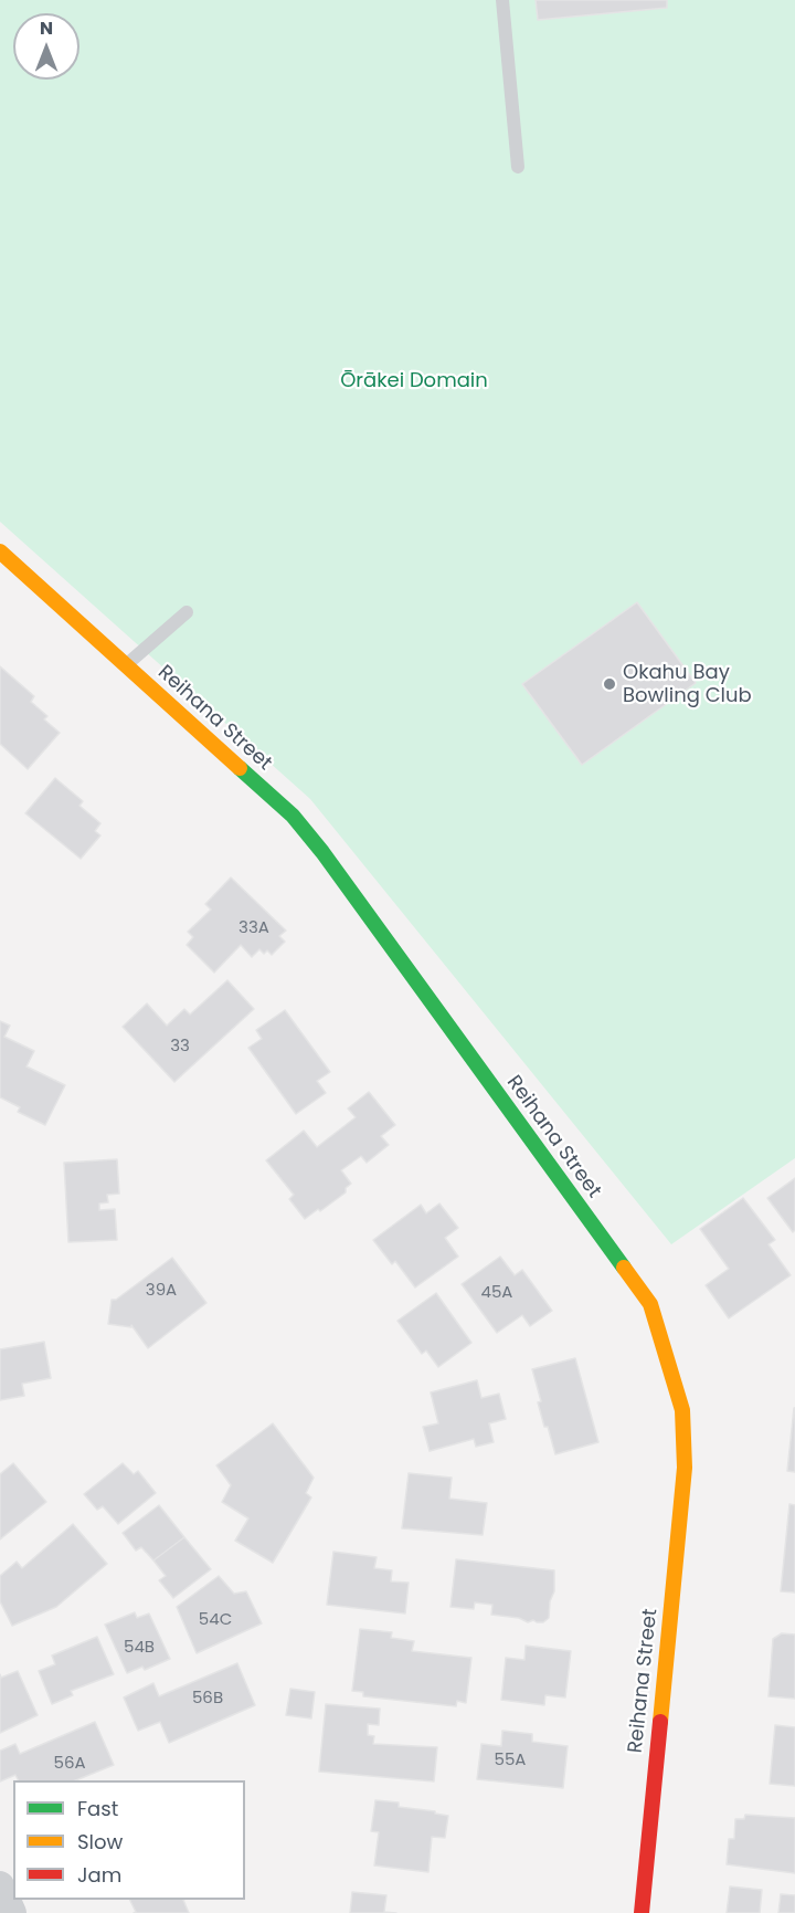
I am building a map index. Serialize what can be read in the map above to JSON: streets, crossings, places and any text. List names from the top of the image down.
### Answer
{
  "streets": {
    "street": ["Reihana Street"]
  },
  "parks": ["Ōrākei Domain"],
  "places": ["Okahu Bay Bowling Club"],
  "house_numbers": [
    "33A",
    "33",
    "39A",
    "45A",
    "54C",
    "54B",
    "56B",
    "55A",
    "56A"
  ],
  "legend": ["Fast", "Slow", "Jam"],
  "north": "top"
}
